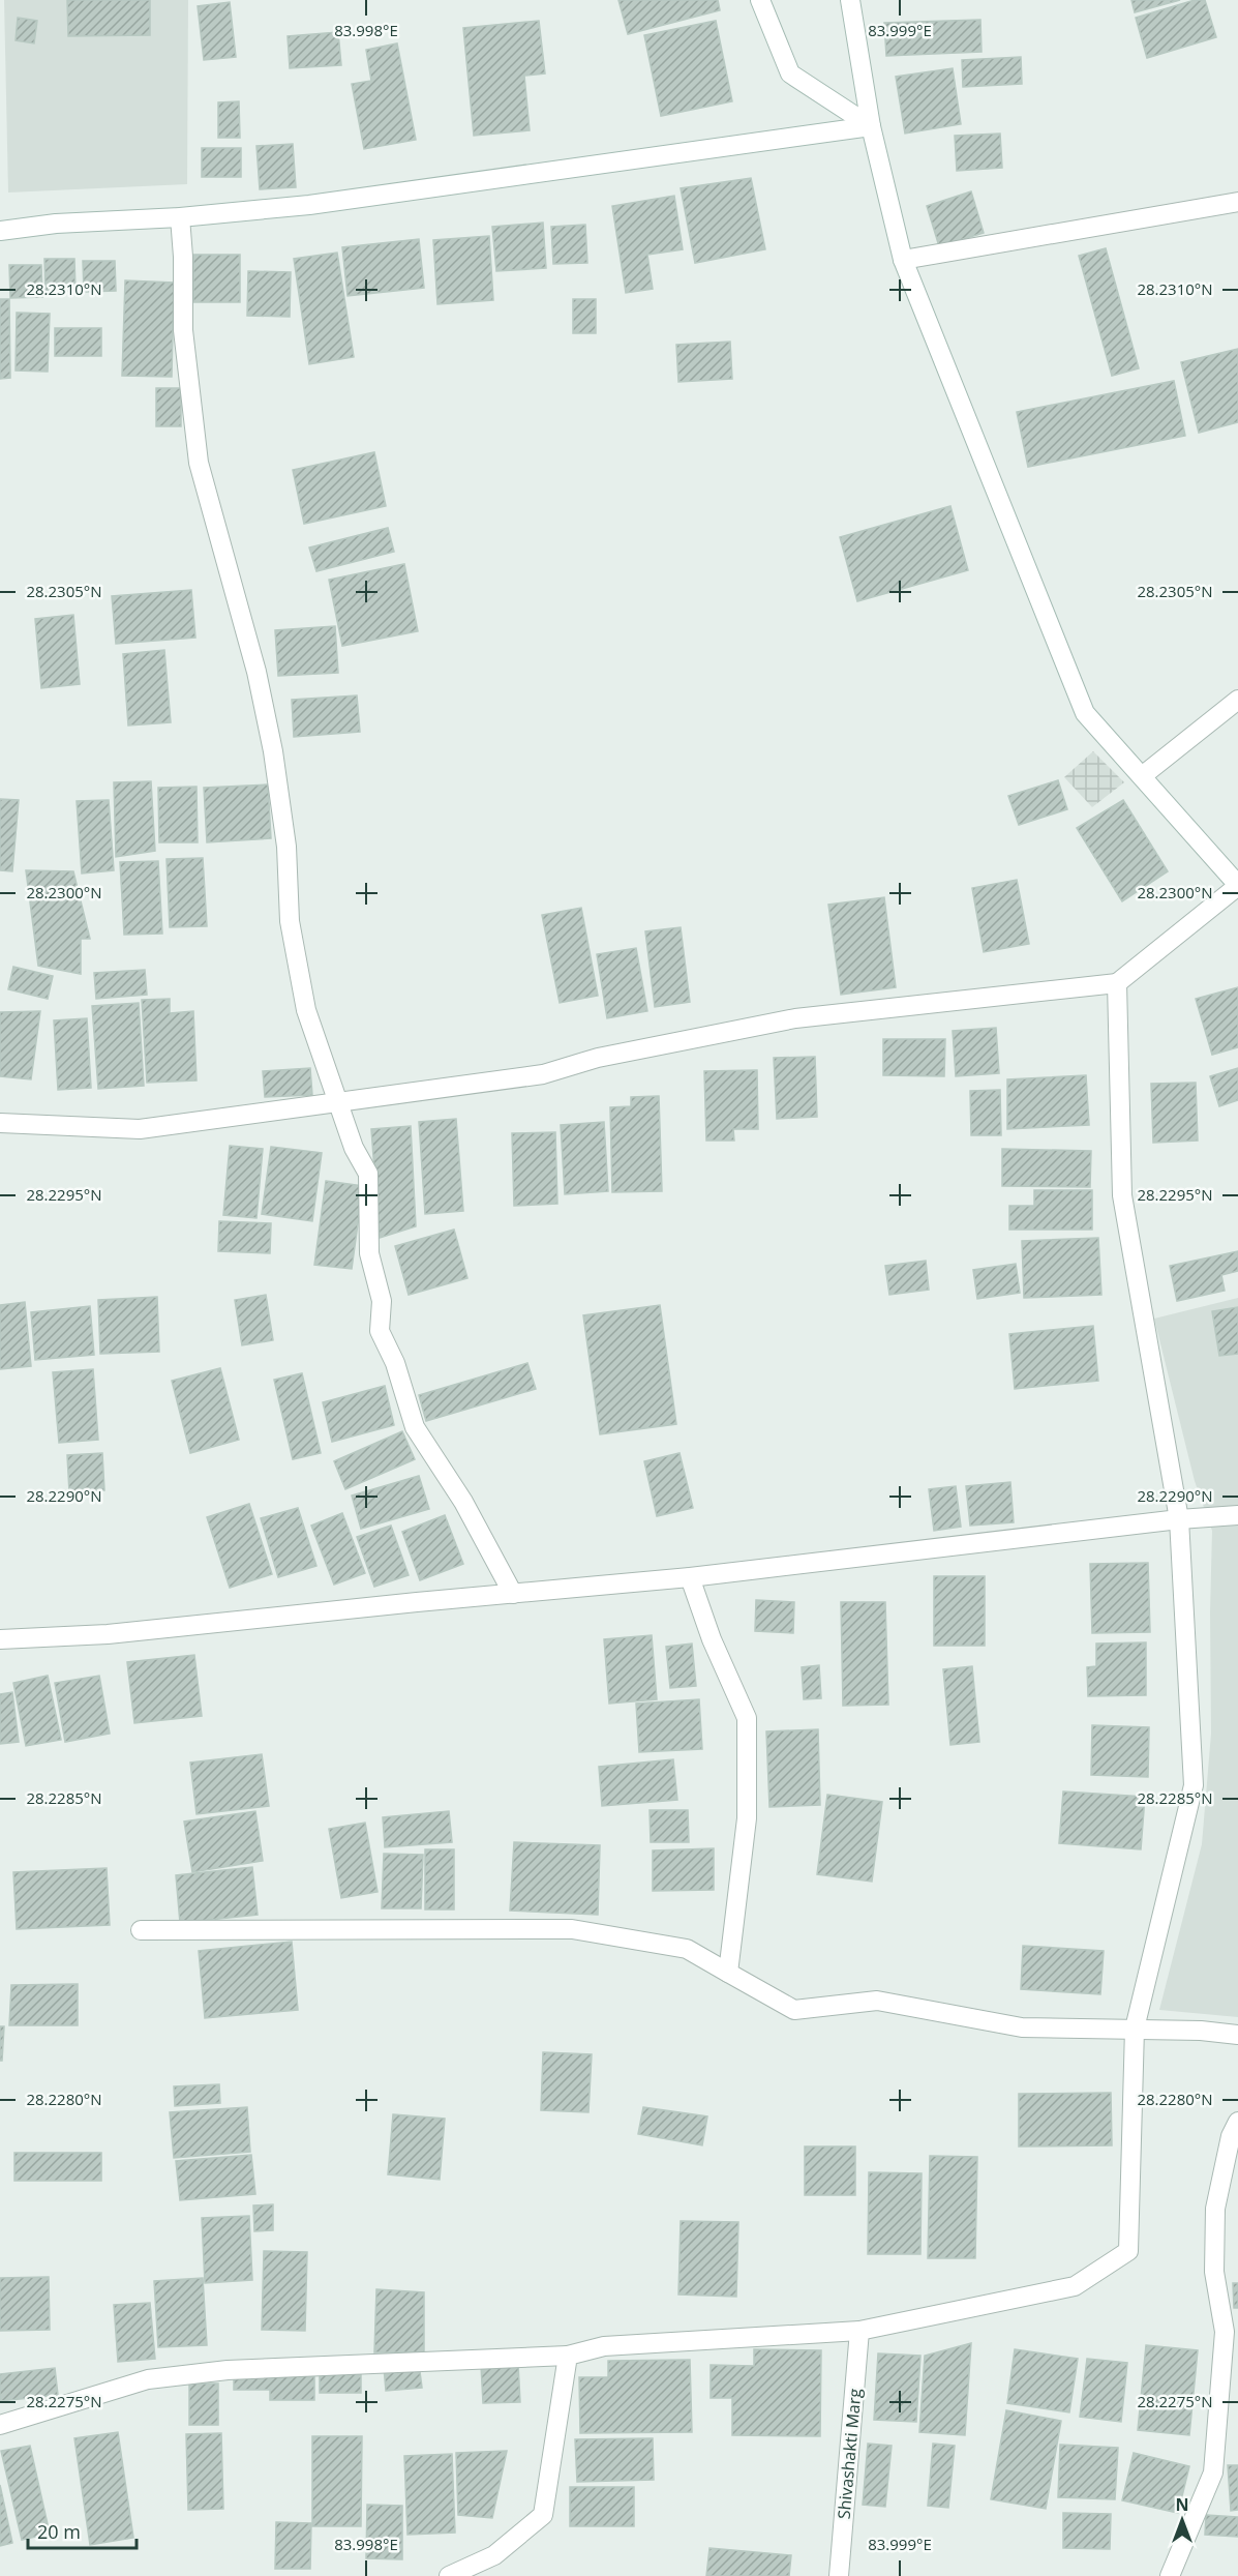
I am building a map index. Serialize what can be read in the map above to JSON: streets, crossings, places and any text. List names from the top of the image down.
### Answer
{
  "streets": {
    "street": ["Shivashakti Marg"]
  },
  "scale_bar": "20 m",
  "north": "top",
  "coordinates": [
    "83.998°E",
    "83.999°E",
    "28.2310°N",
    "28.2305°N",
    "28.2300°N",
    "28.2295°N",
    "28.2290°N",
    "28.2285°N",
    "28.2280°N",
    "28.2275°N"
  ]
}
